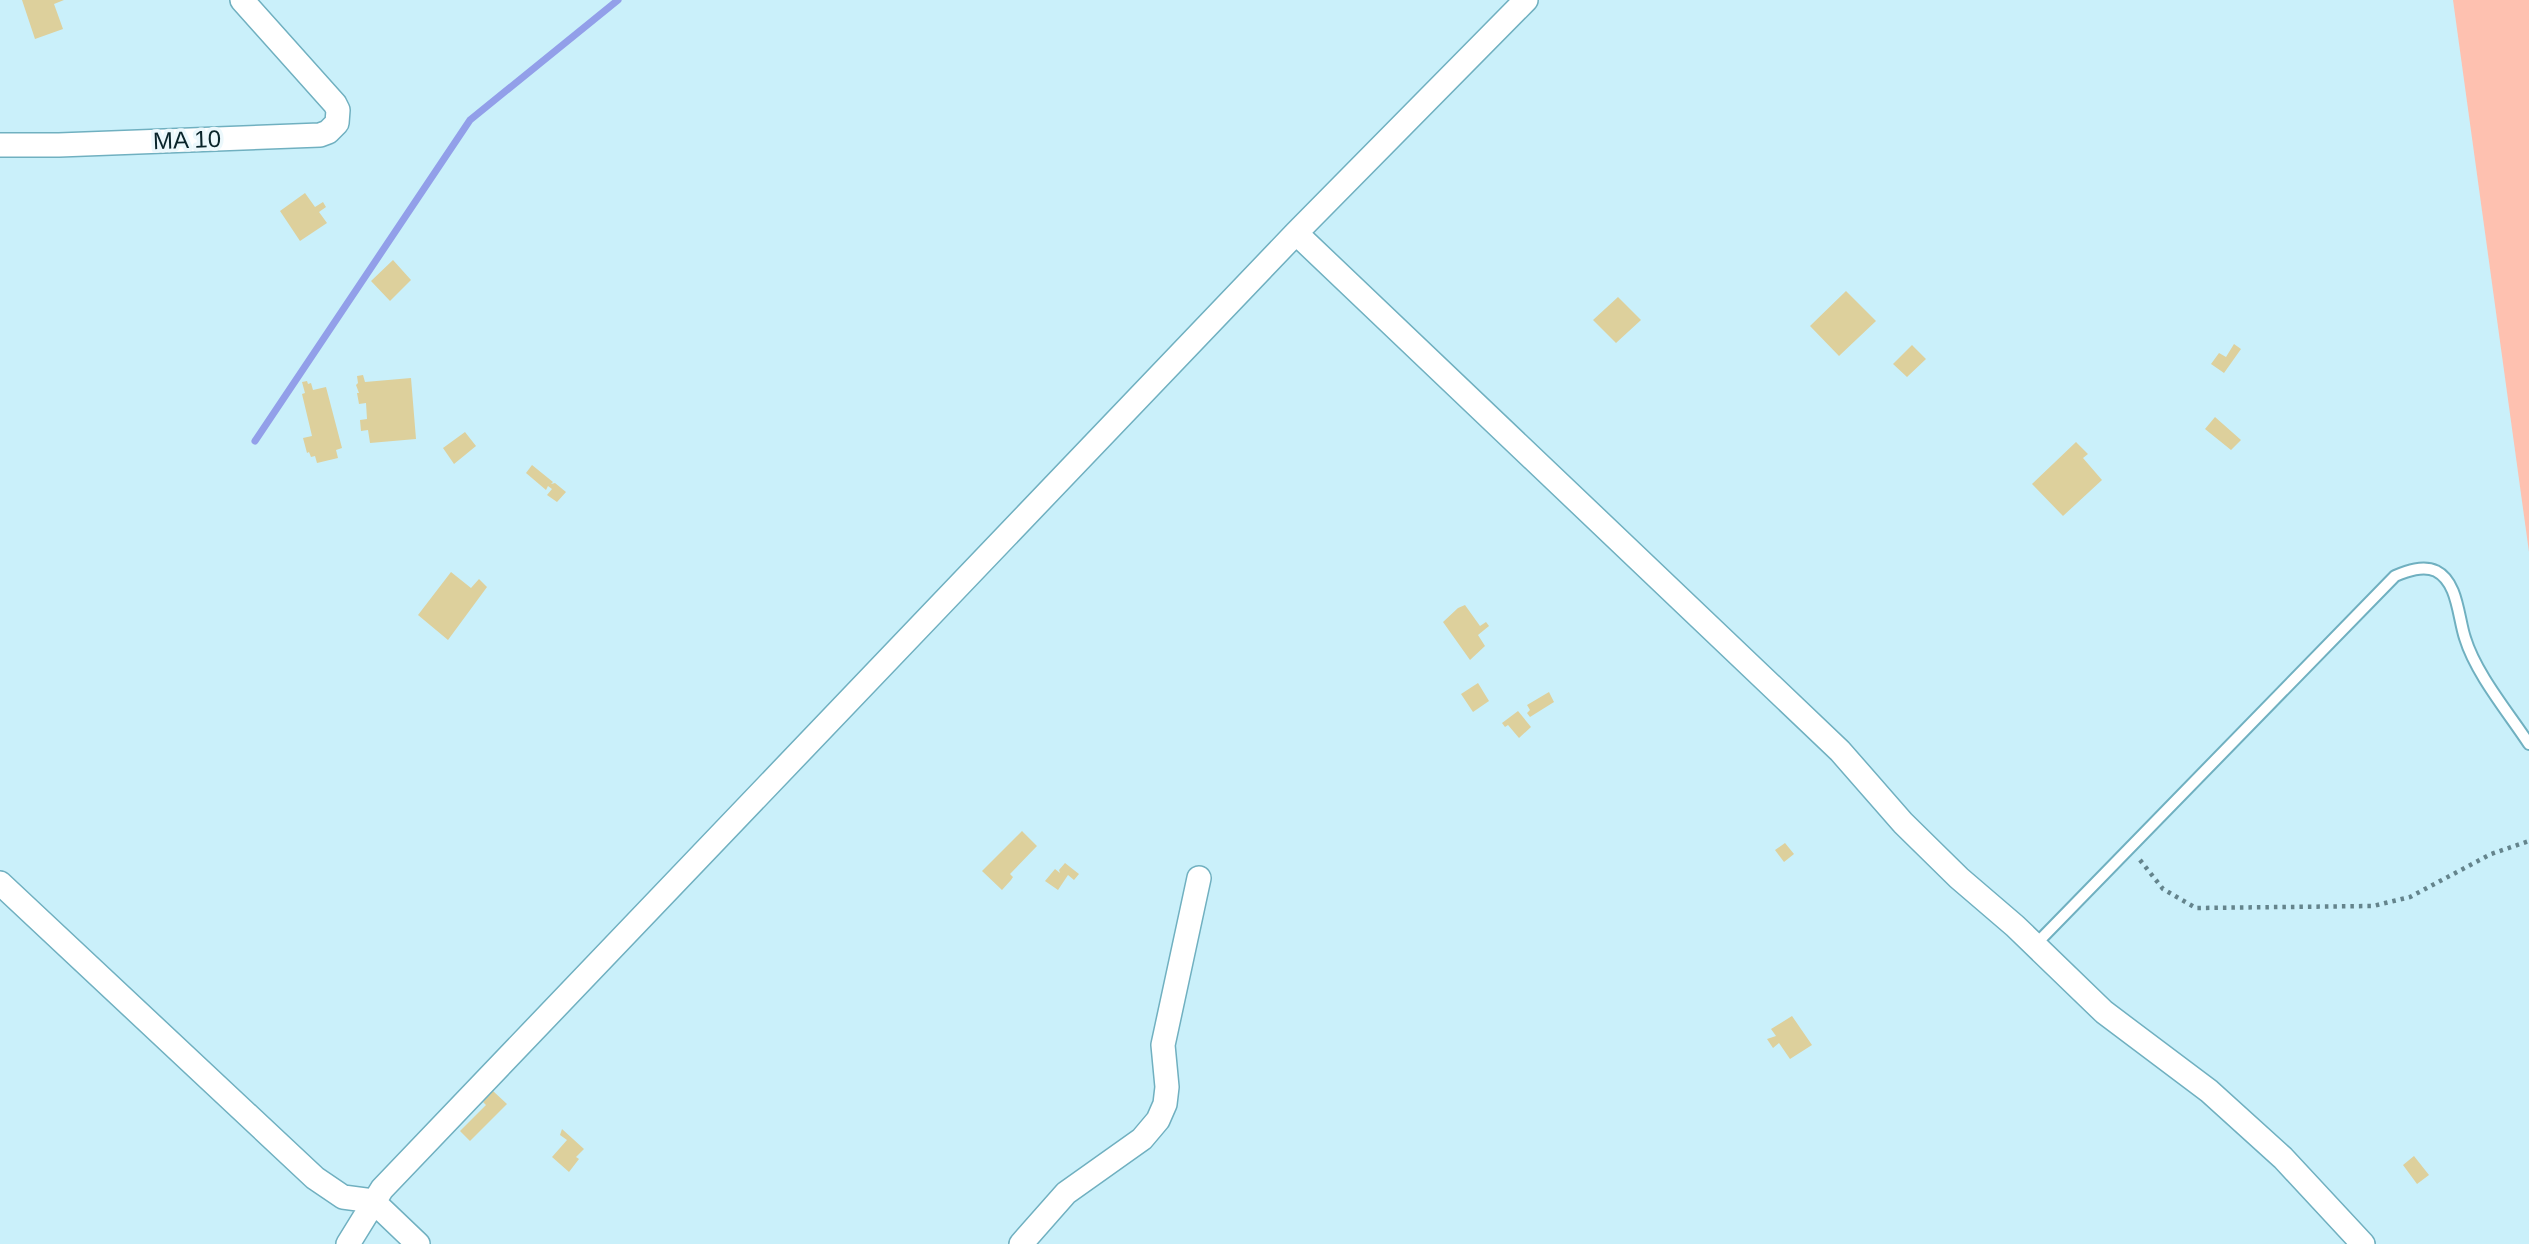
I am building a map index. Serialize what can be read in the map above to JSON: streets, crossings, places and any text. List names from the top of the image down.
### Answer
{
  "streets": {
    "street": ["MA 10"]
  }
}
